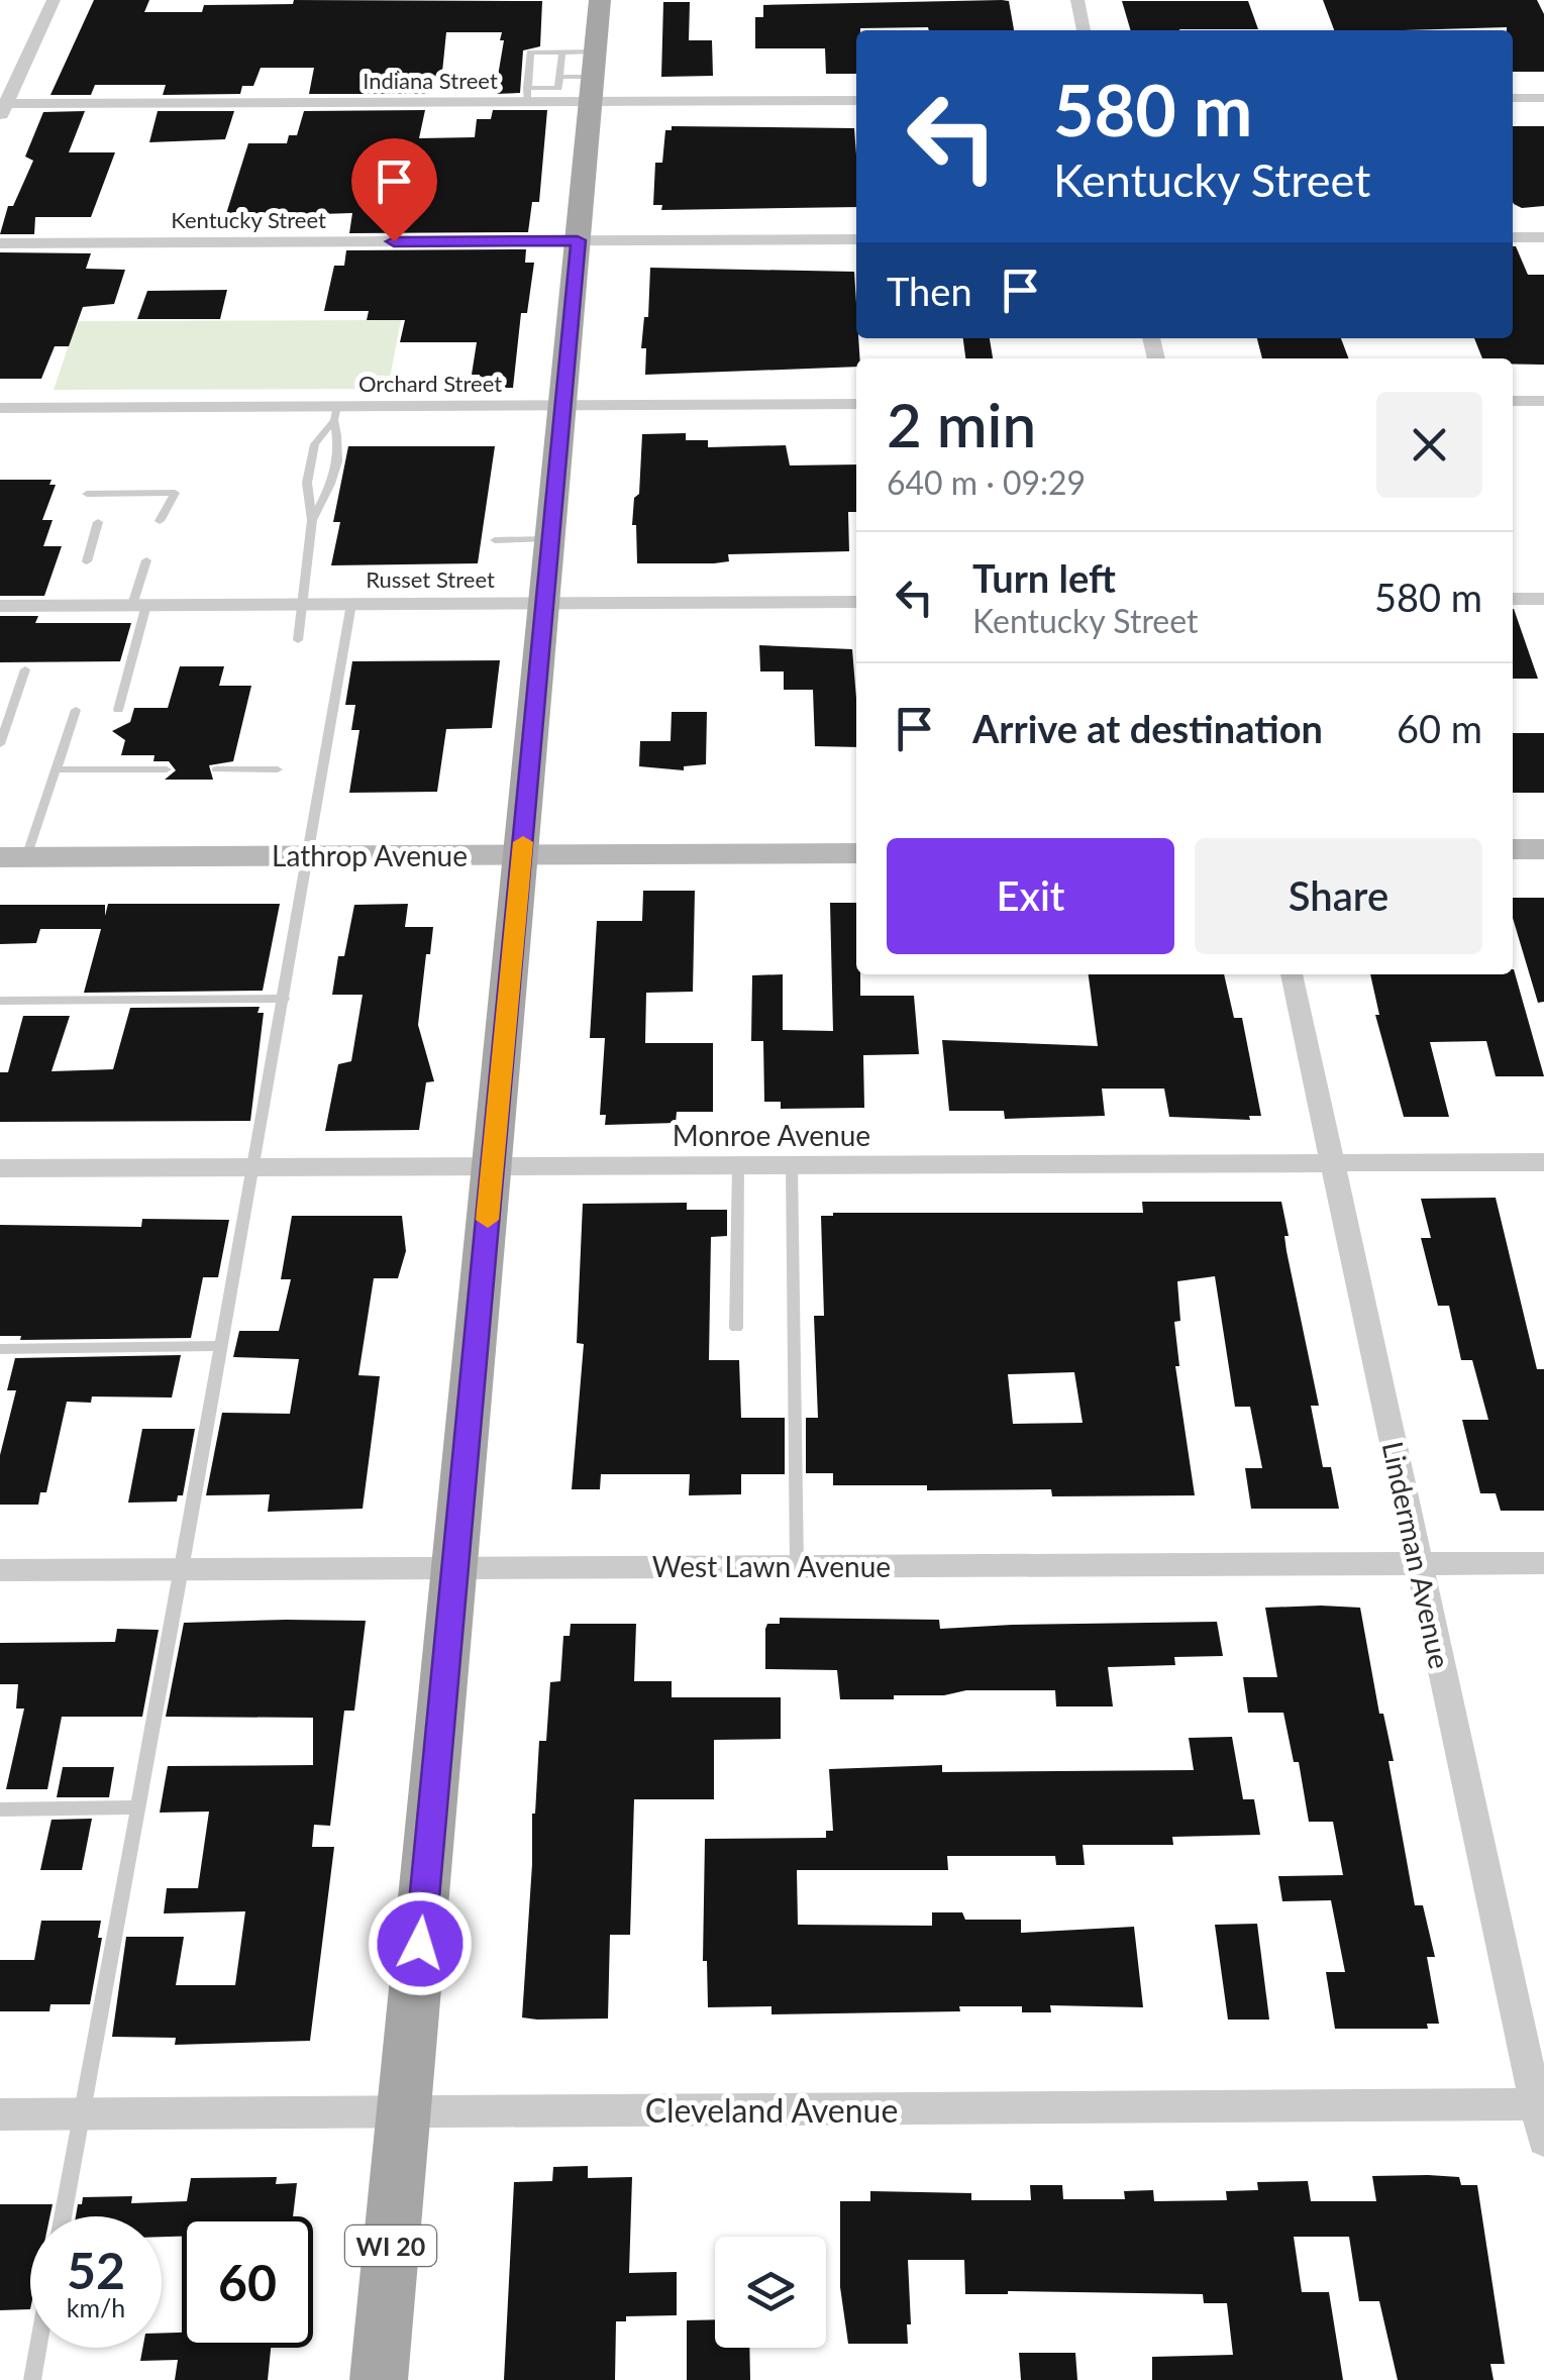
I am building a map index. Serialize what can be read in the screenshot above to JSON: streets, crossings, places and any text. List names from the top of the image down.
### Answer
{
  "streets": {
    "main road": ["WI 20"],
    "street": [
      "Indiana Street",
      "Kentucky Street",
      "Orchard Street",
      "Russet Street",
      "Lathrop Avenue",
      "Monroe Avenue",
      "Linderman Avenue",
      "West Lawn Avenue",
      "Cleveland Avenue"
    ]
  },
  "crossings": [
    ["Indiana Street", "WI 20"],
    ["Kentucky Street", "WI 20"],
    ["Orchard Street", "WI 20"],
    ["Russet Street", "WI 20"],
    ["Lathrop Avenue", "WI 20"],
    ["Monroe Avenue", "Linderman Avenue"],
    ["Monroe Avenue", "WI 20"],
    ["Linderman Avenue", "West Lawn Avenue"],
    ["Linderman Avenue", "Cleveland Avenue"],
    ["West Lawn Avenue", "WI 20"],
    ["Cleveland Avenue", "WI 20"]
  ],
  "page": {
    "turn": ["580 m", "Kentucky Street"],
    "then": "Then",
    "heading": ["2 min", "640 m · 09:29"],
    "list": [
      {
        "name": "Turn left",
        "note": "Kentucky Street",
        "value": "580 m"
      },
      {
        "name": "Arrive at destination",
        "value": "60 m"
      }
    ],
    "buttons": ["Exit", "Share"],
    "speed": "52 km/h",
    "limit": "60"
  }
}
